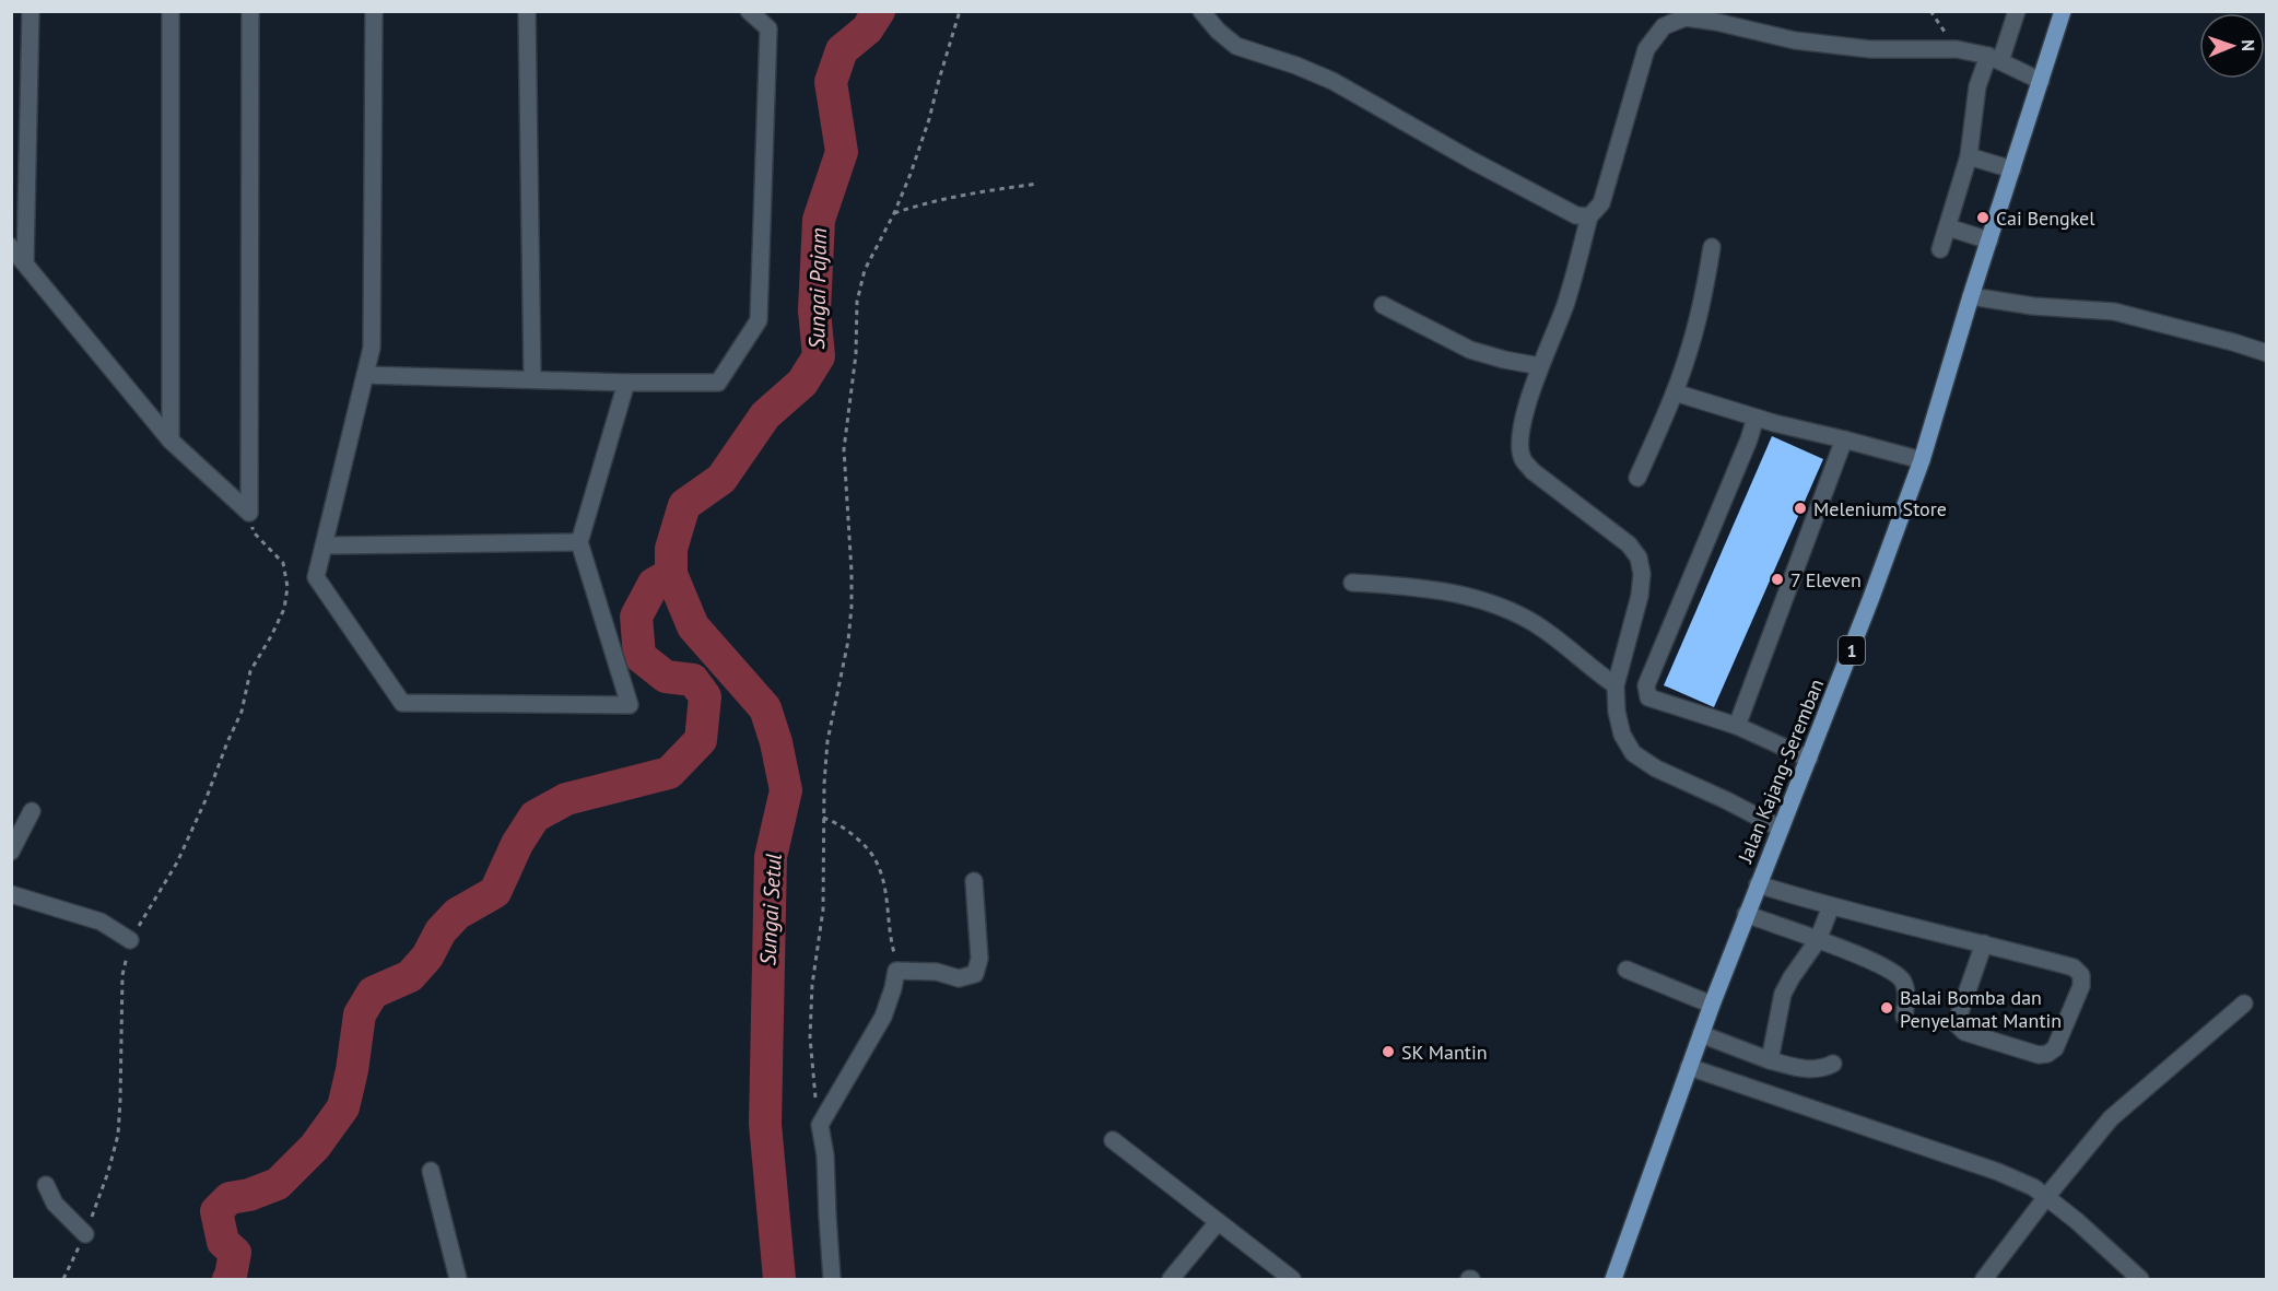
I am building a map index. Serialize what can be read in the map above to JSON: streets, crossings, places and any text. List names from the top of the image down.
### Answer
{
  "streets": {
    "main road": ["1", "Jalan Kajang-Seremban"]
  },
  "water": ["Sungai Pajam", "Sungai Setul"],
  "places": [
    "Cai Bengkel",
    "Melenium Store",
    "7 Eleven",
    "Balai Bomba dan Penyelamat Mantin",
    "SK Mantin"
  ],
  "north": "right"
}
